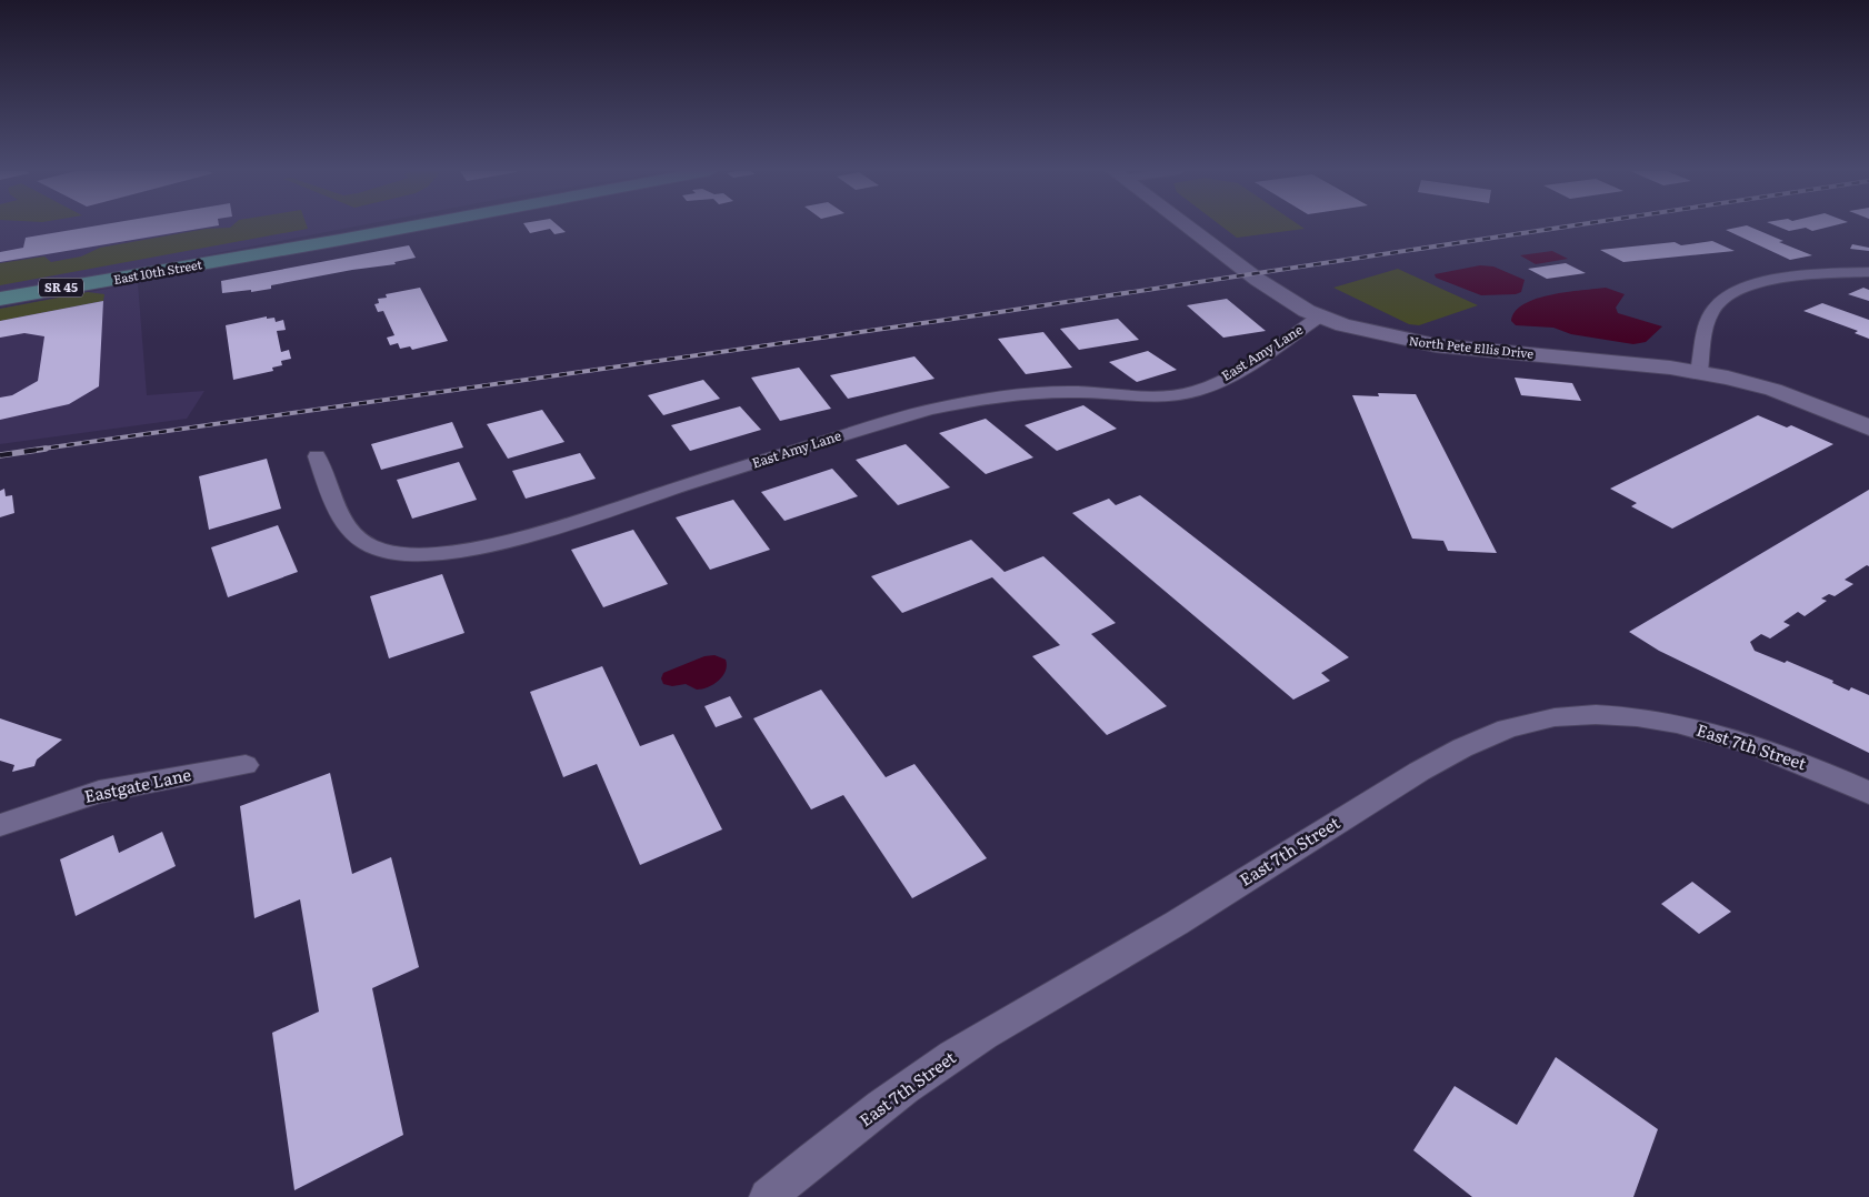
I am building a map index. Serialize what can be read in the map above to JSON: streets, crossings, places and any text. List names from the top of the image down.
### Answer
{
  "streets": {
    "main road": ["East 10th Street", "SR 45"],
    "street": [
      "North Pete Ellis Drive",
      "East Amy Lane",
      "East 7th Street",
      "Eastgate Lane"
    ]
  },
  "crossings": [
    ["North Pete Ellis Drive", "East Amy Lane"]
  ]
}
